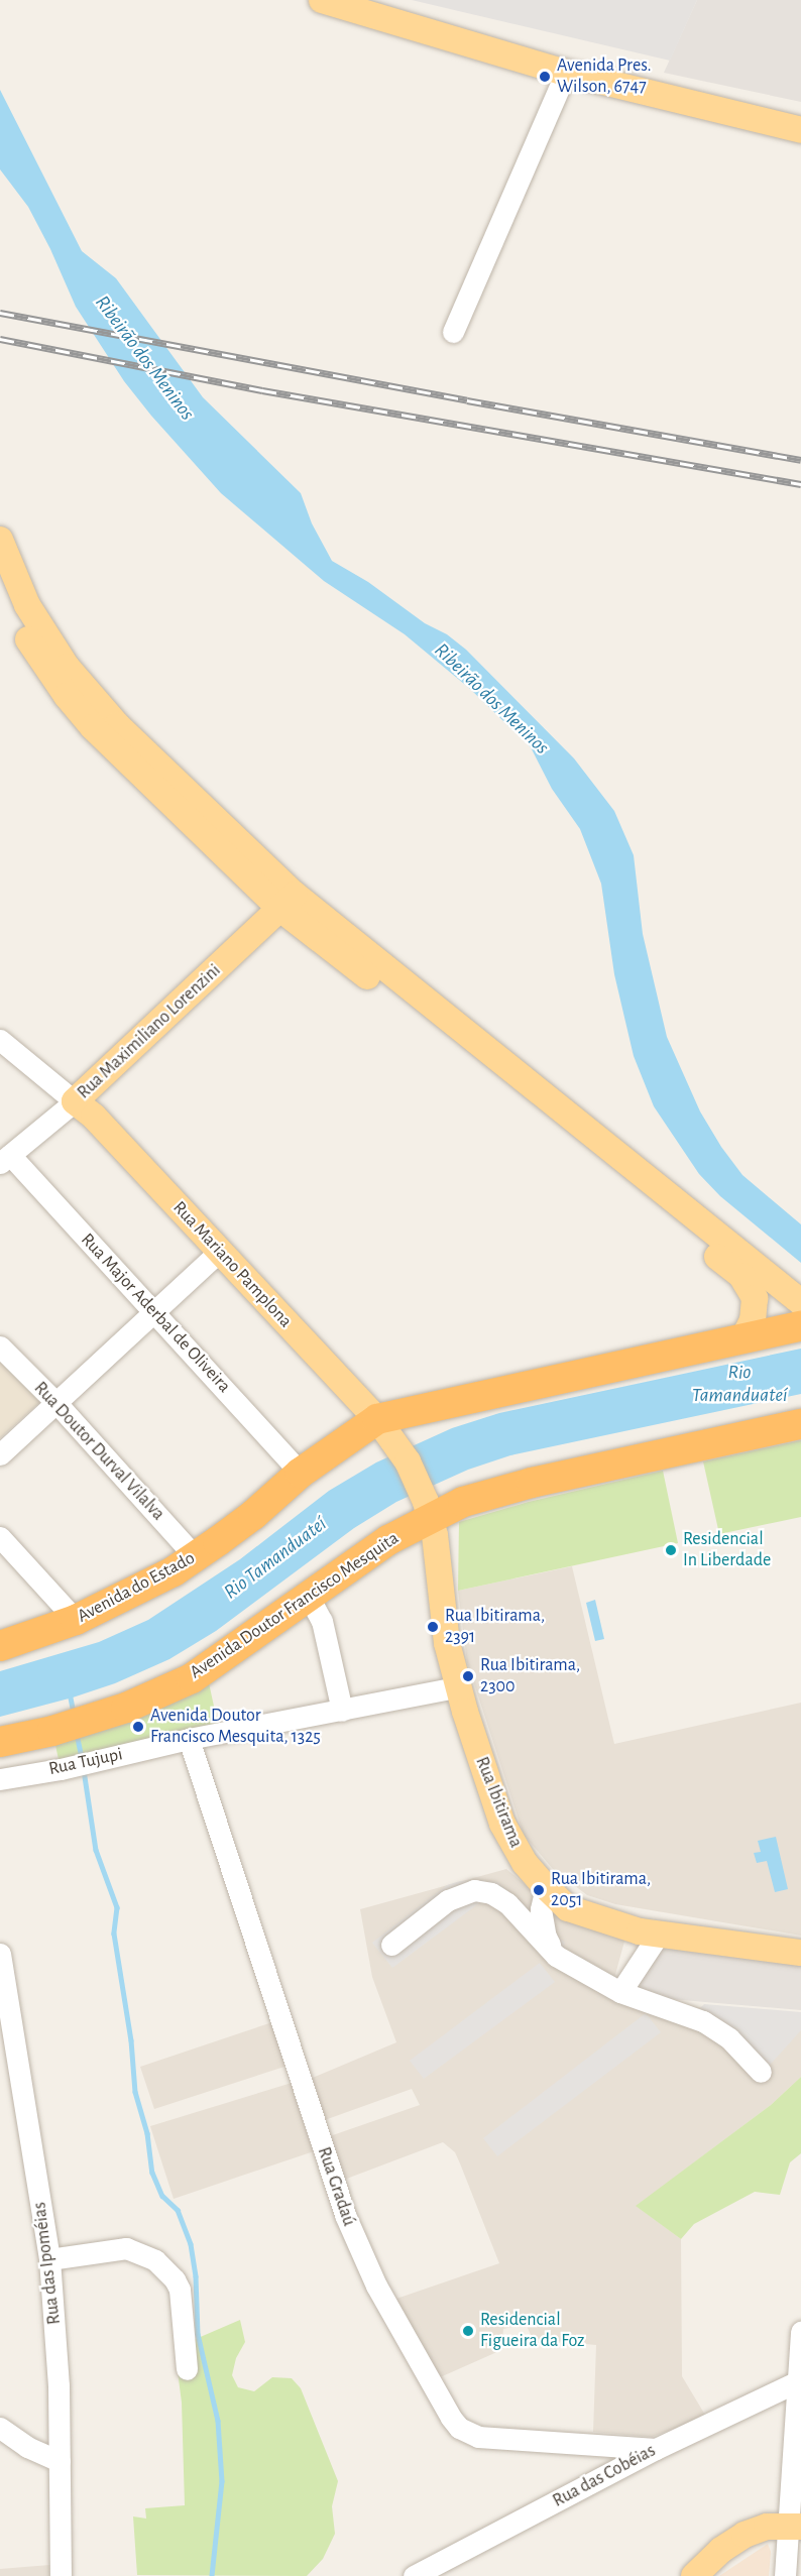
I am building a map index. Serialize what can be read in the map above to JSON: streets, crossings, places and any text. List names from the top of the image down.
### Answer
{
  "streets": {
    "highway": ["Avenida do Estado", "Avenida Doutor Francisco Mesquita"],
    "main road": ["Rua Maximiliano Lorenzini", "Rua Mariano Pamplona", "Rua Ibitirama"],
    "street": [
      "Rua Major Aderbal de Oliveira",
      "Rua Doutor Durval Vilalva",
      "Rua Tujupi",
      "Rua Gradaú",
      "Rua das Ipoméias",
      "Rua das Cobéias"
    ]
  },
  "crossings": [
    ["Rua Maximiliano Lorenzini", "Rua Mariano Pamplona"],
    ["Rua Maximiliano Lorenzini", "Rua Major Aderbal de Oliveira"],
    ["Rua Mariano Pamplona", "Avenida do Estado"],
    ["Rua Mariano Pamplona", "Avenida Doutor Francisco Mesquita"],
    ["Rua Mariano Pamplona", "Rua Ibitirama"],
    ["Rua Major Aderbal de Oliveira", "Avenida do Estado"],
    ["Rua Doutor Durval Vilalva", "Avenida do Estado"],
    ["Avenida Doutor Francisco Mesquita", "Rua Ibitirama"],
    ["Rua Tujupi", "Rua Ibitirama"],
    ["Rua Tujupi", "Rua Gradaú"],
    ["Rua Gradaú", "Rua das Cobéias"]
  ],
  "water": ["Ribeirão dos Meninos", "Rio Tamanduateí"],
  "places": [
    "Avenida Pres. Wilson, 6747",
    "Residencial In Liberdade",
    "Rua Ibitirama, 2391",
    "Rua Ibitirama, 2300",
    "Avenida Doutor Francisco Mesquita, 1325",
    "Rua Ibitirama, 2051",
    "Residencial Figueira da Foz"
  ]
}
